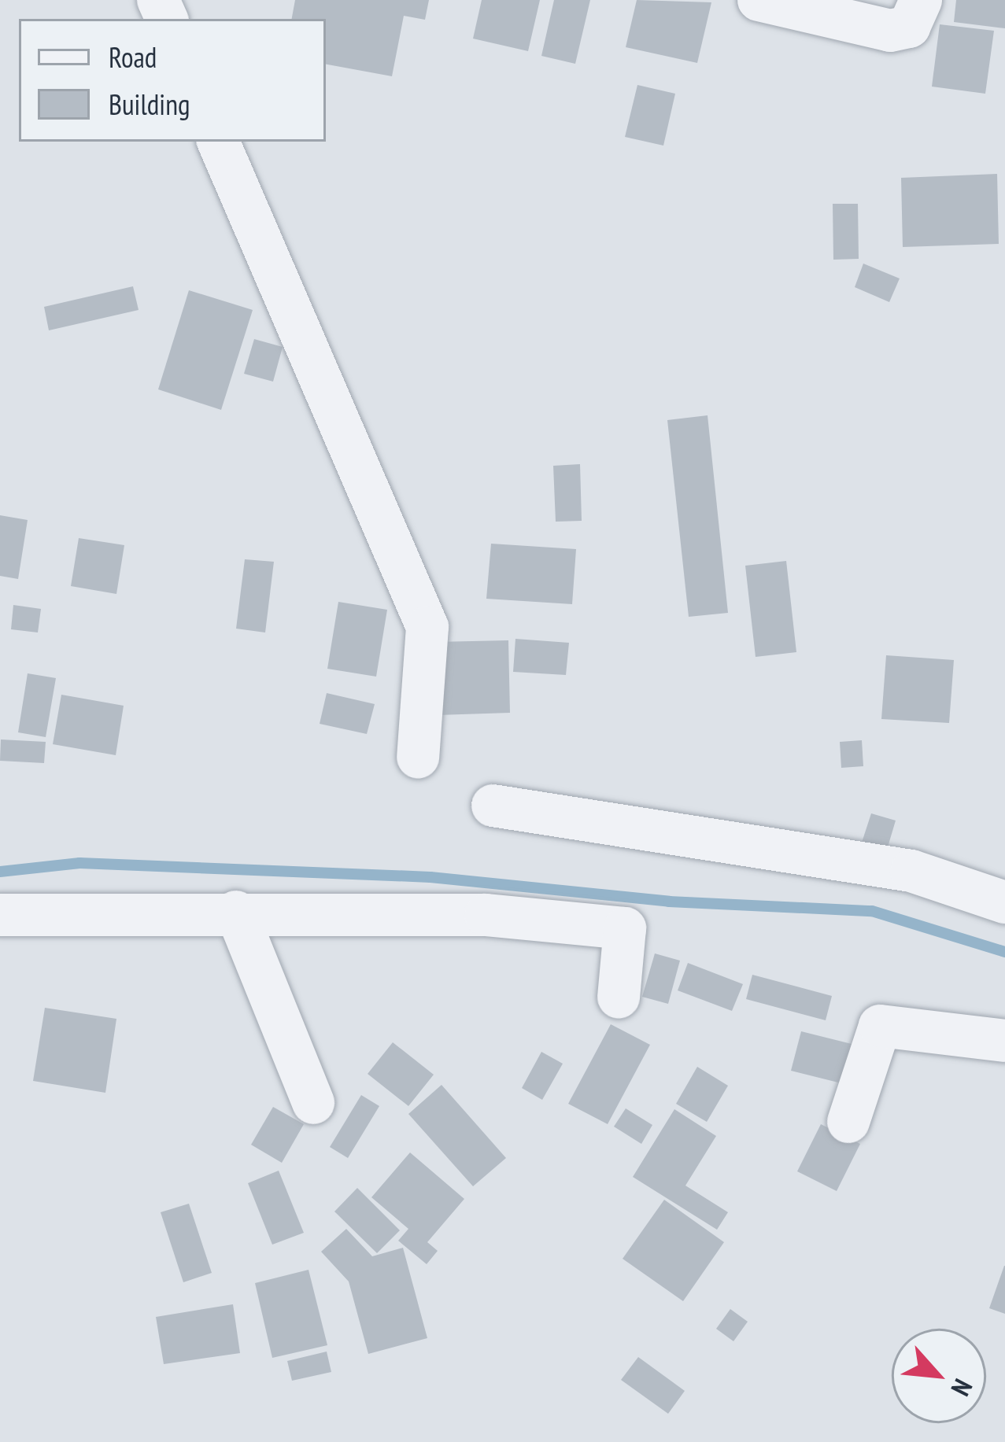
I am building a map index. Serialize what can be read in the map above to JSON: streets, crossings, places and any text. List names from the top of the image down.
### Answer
{
  "legend": ["Road", "Building"],
  "north": "bottom right"
}
